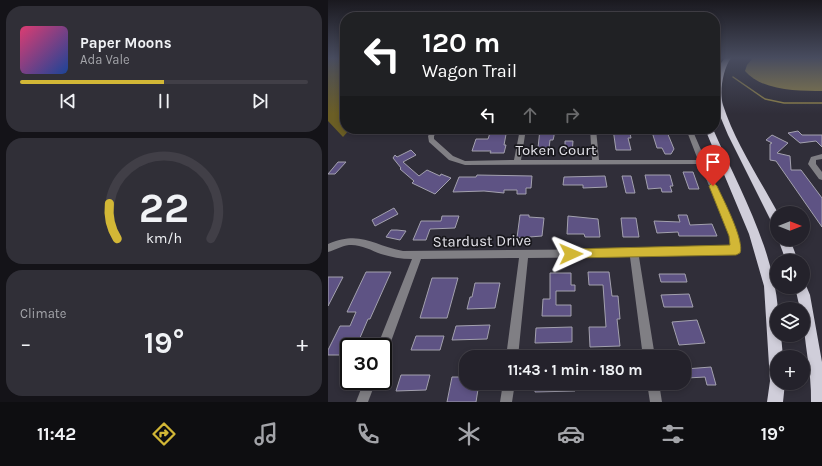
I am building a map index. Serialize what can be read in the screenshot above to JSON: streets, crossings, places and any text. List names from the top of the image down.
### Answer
{
  "streets": {
    "street": ["Token Court", "Stardust Drive"]
  },
  "crossings": [
    ["Token Court", "Stardust Drive"]
  ],
  "north": "right",
  "page": {
    "turn": ["120 m", "Wagon Trail"],
    "song": ["Paper Moons", "Ada Vale"],
    "map_buttons": "+",
    "tile": "Climate",
    "heat": ["−", "19°", "+"],
    "limit": "30",
    "trip": "11:43 · 1 min · 180 m",
    "tabs": ["11:42", "19°"],
    "gauge": ["22", "km/h"]
  }
}
